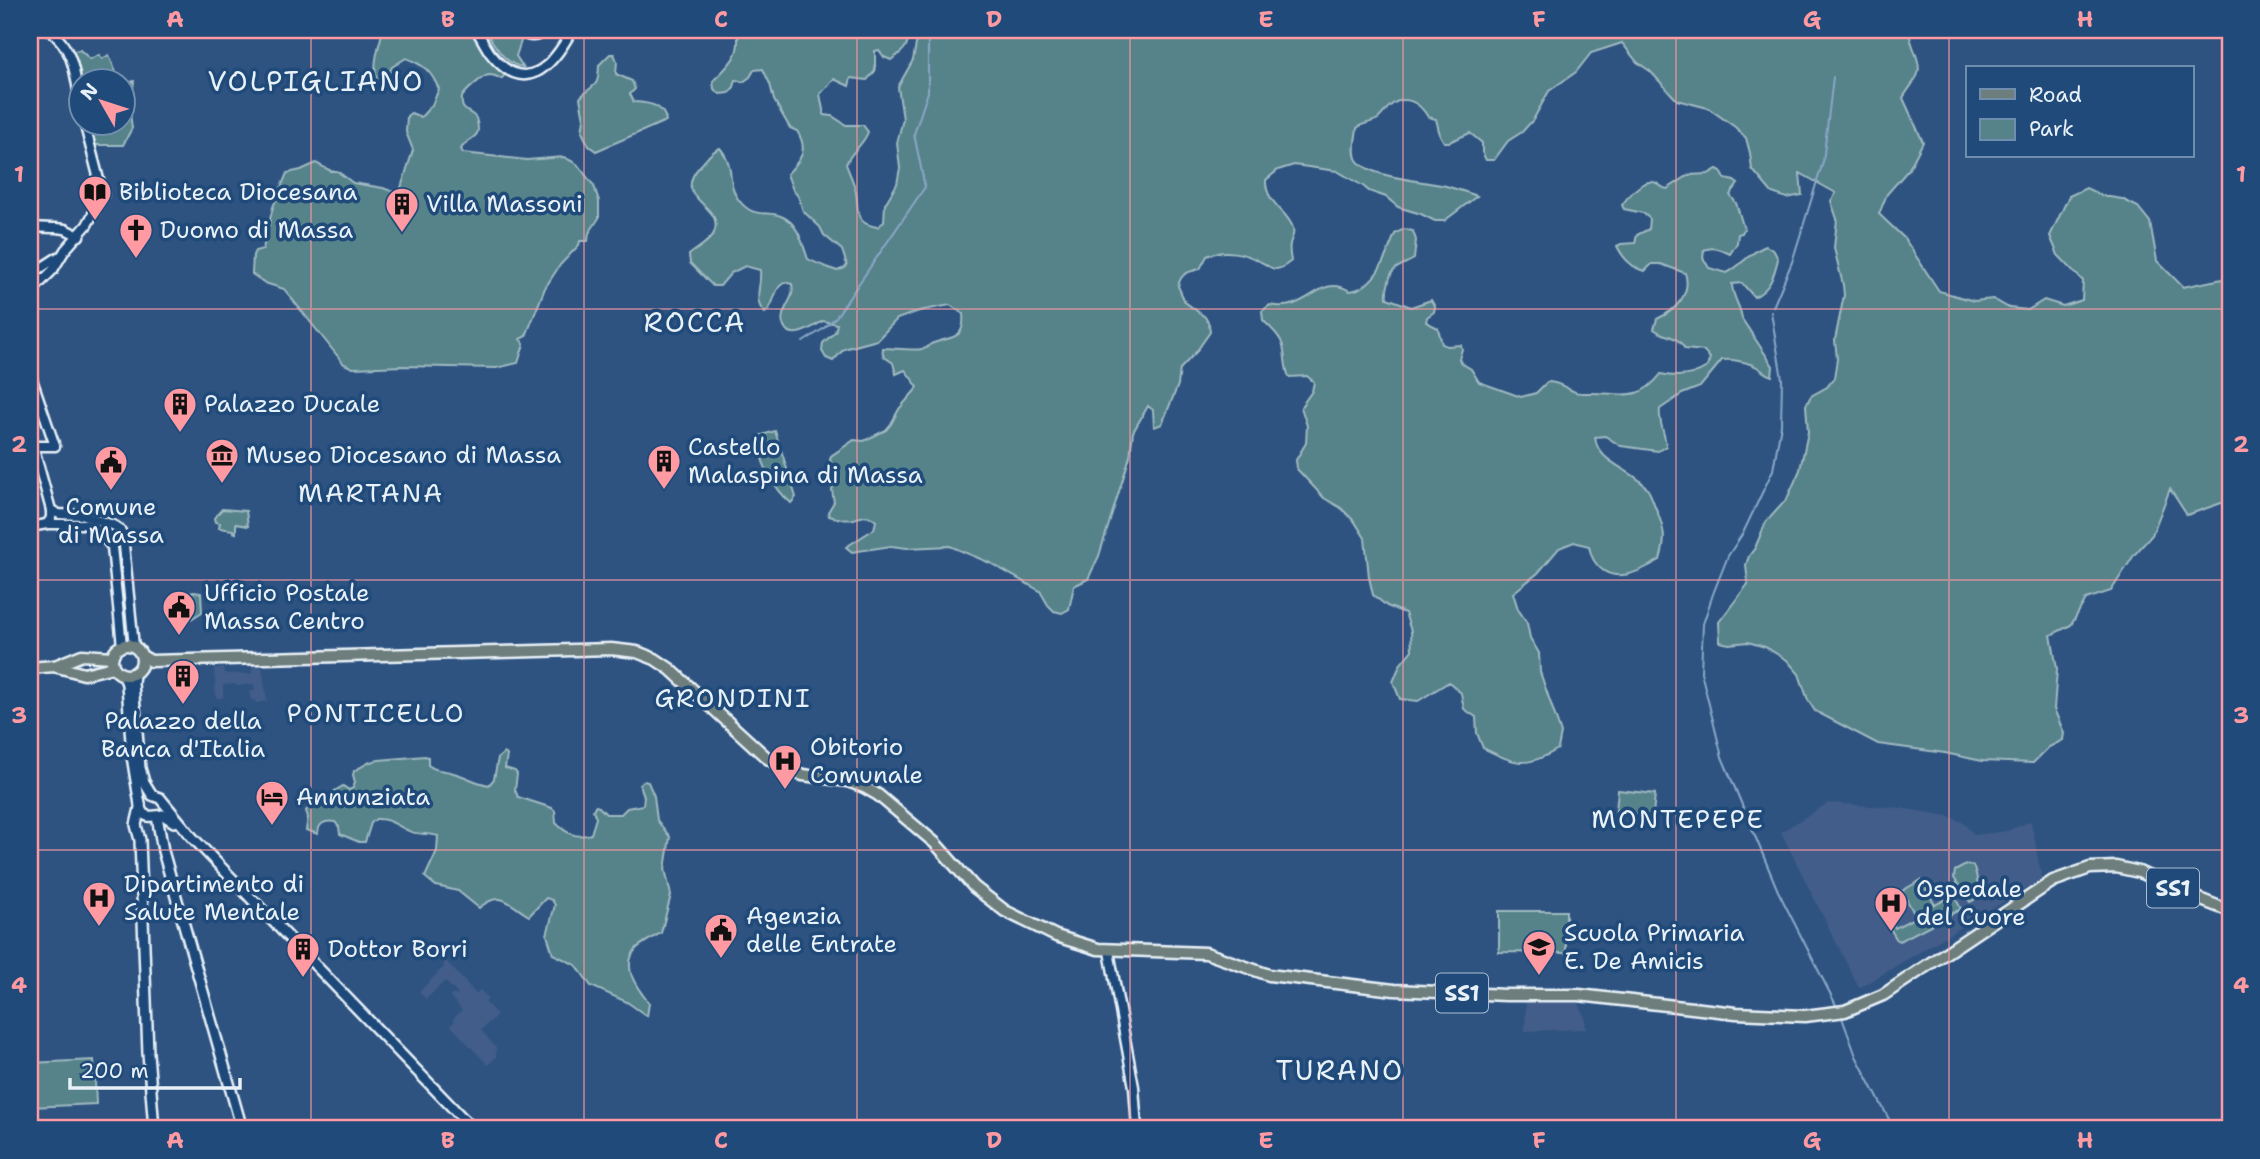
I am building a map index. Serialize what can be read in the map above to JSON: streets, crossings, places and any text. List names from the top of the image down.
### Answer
{
  "streets": {
    "main road": ["SS1"]
  },
  "districts": [
    "VOLPIGLIANO",
    "ROCCA",
    "MARTANA",
    "GRONDINI",
    "PONTICELLO",
    "MONTEPEPE",
    "TURANO"
  ],
  "places": {
    "library": ["Biblioteca Diocesana"],
    "building": [
      "Villa Massoni",
      "Palazzo Ducale",
      "Castello Malaspina di Massa",
      "Palazzo della Banca d'Italia",
      "Dottor Borri"
    ],
    "church": ["Duomo di Massa"],
    "museum": ["Museo Diocesano di Massa"],
    "public building": ["Comune di Massa", "Ufficio Postale Massa Centro", "Agenzia delle Entrate"],
    "hospital": ["Obitorio Comunale", "Dipartimento di Salute Mentale", "Ospedale del Cuore"],
    "hotel": ["Annunziata"],
    "school or university": ["Scuola Primaria E. De Amicis"]
  },
  "legend": ["Road", "Park"],
  "scale_bar": "200 m",
  "north": "top left",
  "grid": {
    "columns": [
      "A",
      "B",
      "C",
      "D",
      "E",
      "F",
      "G",
      "H"
    ],
    "rows": [
      "1",
      "2",
      "3",
      "4"
    ]
  }
}
